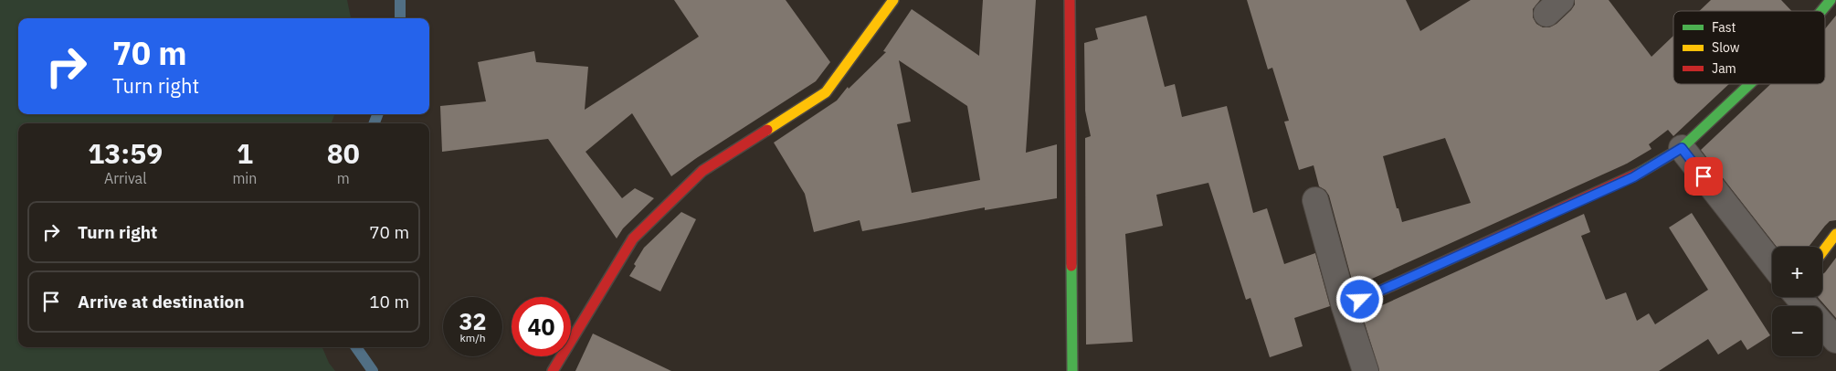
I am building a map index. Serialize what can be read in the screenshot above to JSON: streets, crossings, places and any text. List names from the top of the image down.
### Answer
{
  "legend": ["Fast", "Slow", "Jam"],
  "page": {
    "turn": ["70 m", "Turn right"],
    "eta": [
      "13:59",
      "Arrival",
      "1",
      "min",
      "80",
      "m"
    ],
    "list": [
      {
        "name": "Turn right",
        "value": "70 m"
      },
      {
        "name": "Arrive at destination",
        "value": "10 m"
      }
    ],
    "map_buttons": ["+", "−"],
    "speed": "32 km/h",
    "limit": "40"
  }
}
